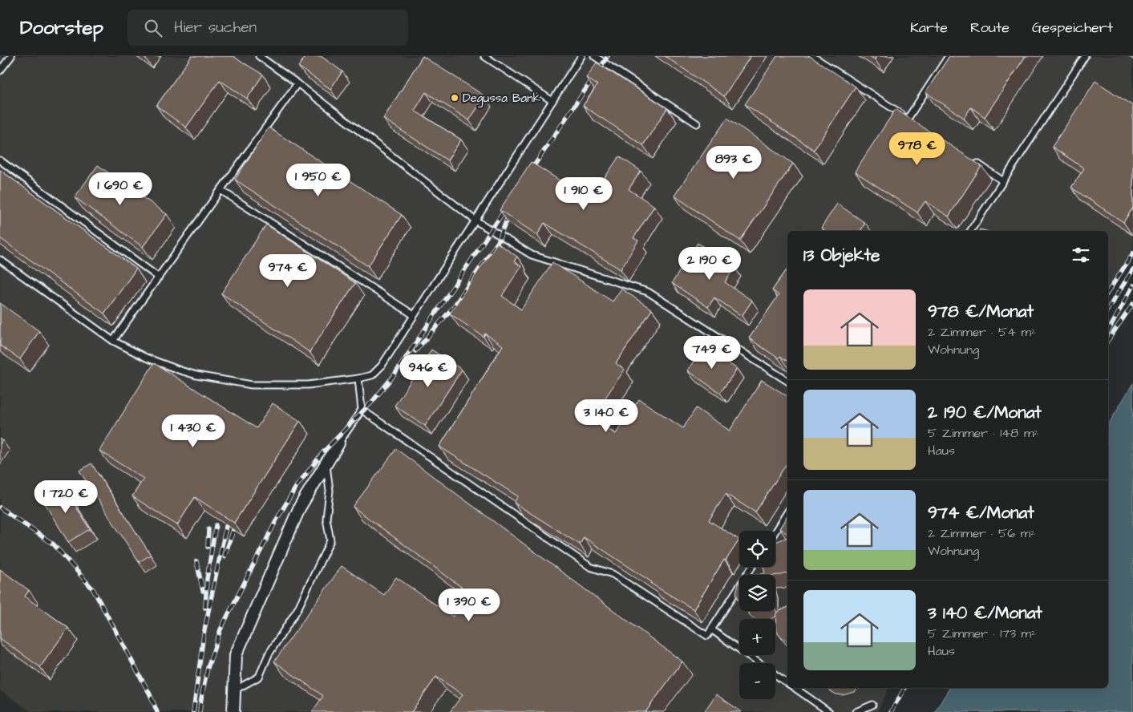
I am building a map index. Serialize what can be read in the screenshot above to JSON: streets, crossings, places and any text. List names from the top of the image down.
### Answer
{
  "places": ["Degussa Bank"],
  "page": {
    "header": "Doorstep",
    "search": "Hier suchen",
    "nav": ["Karte", "Route", "Gespeichert"],
    "price": [
      "978 €",
      "893 €",
      "1 950 €",
      "1 690 €",
      "1 910 €",
      "2 190 €",
      "974 €",
      "749 €",
      "946 €",
      "3 140 €",
      "1 430 €",
      "1 720 €",
      "1 390 €"
    ],
    "heading": "13 Objekte",
    "list": [
      {
        "name": "978 €/Monat",
        "note": "2 Zimmer · 54 m² · Wohnung"
      },
      {
        "name": "2 190 €/Monat",
        "note": "5 Zimmer · 148 m² · Haus"
      },
      {
        "name": "974 €/Monat",
        "note": "2 Zimmer · 56 m² · Wohnung"
      },
      {
        "name": "3 140 €/Monat",
        "note": "5 Zimmer · 173 m² · Haus"
      }
    ],
    "map_buttons": ["+", "−"]
  }
}
